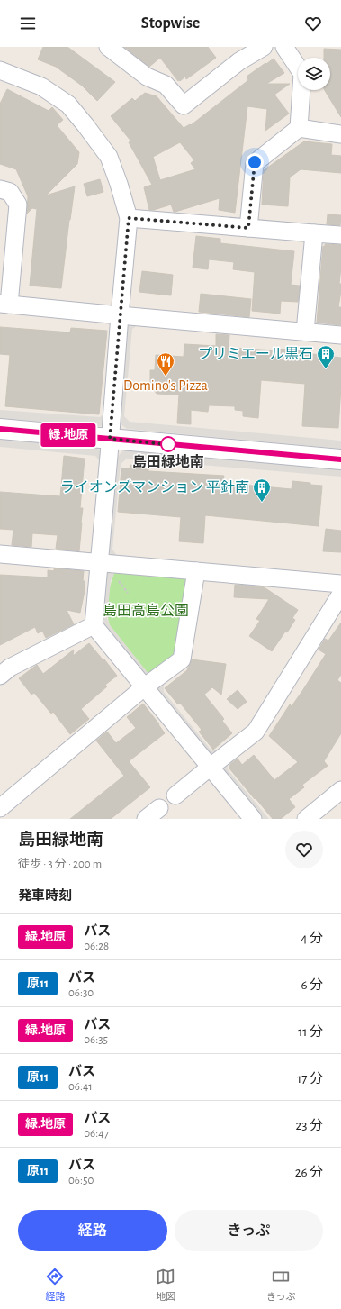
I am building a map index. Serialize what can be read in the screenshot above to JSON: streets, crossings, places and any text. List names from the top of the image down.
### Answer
{
  "parks": ["島田高島公園"],
  "places": {
    "building": ["プリミエール黒石", "ライオンズマンション 平針南"],
    "restaurant": ["Domino's Pizza"],
    "other": ["島田緑地南"]
  },
  "lines": ["bus line 緑.地原"],
  "page": {
    "header": "Stopwise",
    "on_map": "緑.地原",
    "heading": [
      ["島田緑地南", "徒歩 · 3 分 · 200 m"],
      "発車時刻"
    ],
    "list": [
      {
        "mark": "緑.地原",
        "name": "バス",
        "note": "06:28",
        "value": "4 分"
      },
      {
        "mark": "原11",
        "name": "バス",
        "note": "06:30",
        "value": "6 分"
      },
      {
        "mark": "緑.地原",
        "name": "バス",
        "note": "06:35",
        "value": "11 分"
      },
      {
        "mark": "原11",
        "name": "バス",
        "note": "06:41",
        "value": "17 分"
      },
      {
        "mark": "緑.地原",
        "name": "バス",
        "note": "06:47",
        "value": "23 分"
      },
      {
        "mark": "原11",
        "name": "バス",
        "note": "06:50",
        "value": "26 分"
      }
    ],
    "buttons": ["経路", "きっぷ"],
    "tabs": ["経路", "地図", "きっぷ"]
  }
}
